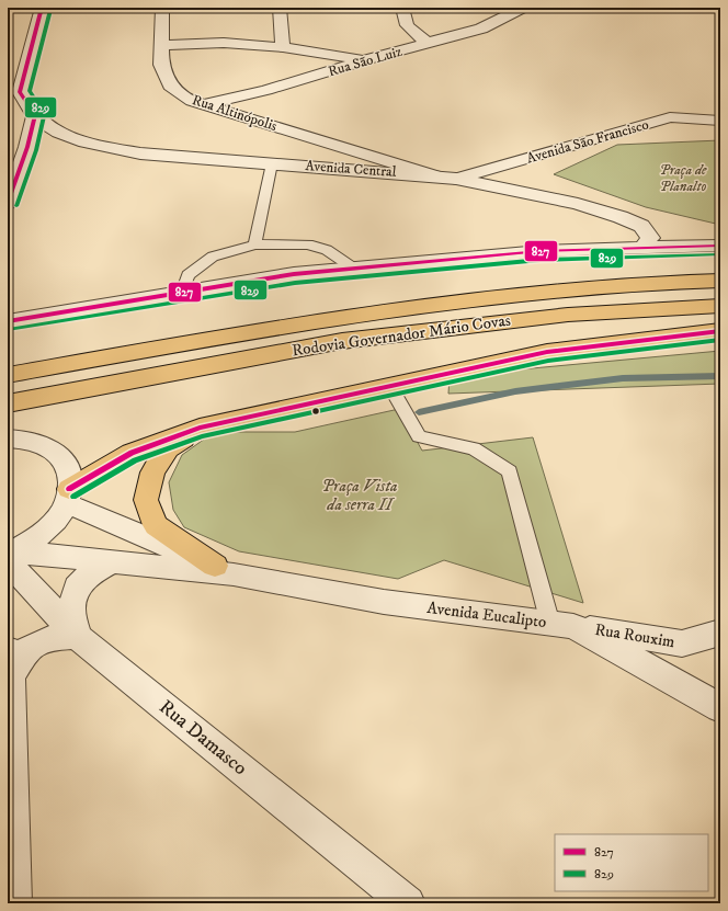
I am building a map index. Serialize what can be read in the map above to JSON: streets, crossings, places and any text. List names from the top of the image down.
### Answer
{
  "streets": {
    "main road": ["Rodovia Governador Mário Covas"],
    "street": [
      "Rua São Luiz",
      "Rua Altinópolis",
      "Avenida São Francisco",
      "Avenida Central",
      "Avenida Eucalipto",
      "Rua Rouxim",
      "Rua Damasco"
    ]
  },
  "crossings": [
    ["Rua São Luiz", "Rua Altinópolis"],
    ["Rua Altinópolis", "Avenida Central"],
    ["Avenida São Francisco", "Avenida Central"],
    ["Avenida Eucalipto", "Rua Rouxim"],
    ["Avenida Eucalipto", "Rua Damasco"]
  ],
  "parks": ["Praça de Planalto", "Praça Vista da serra II"],
  "lines": ["transit line 827", "transit line 829"],
  "legend": ["827", "829"]
}
